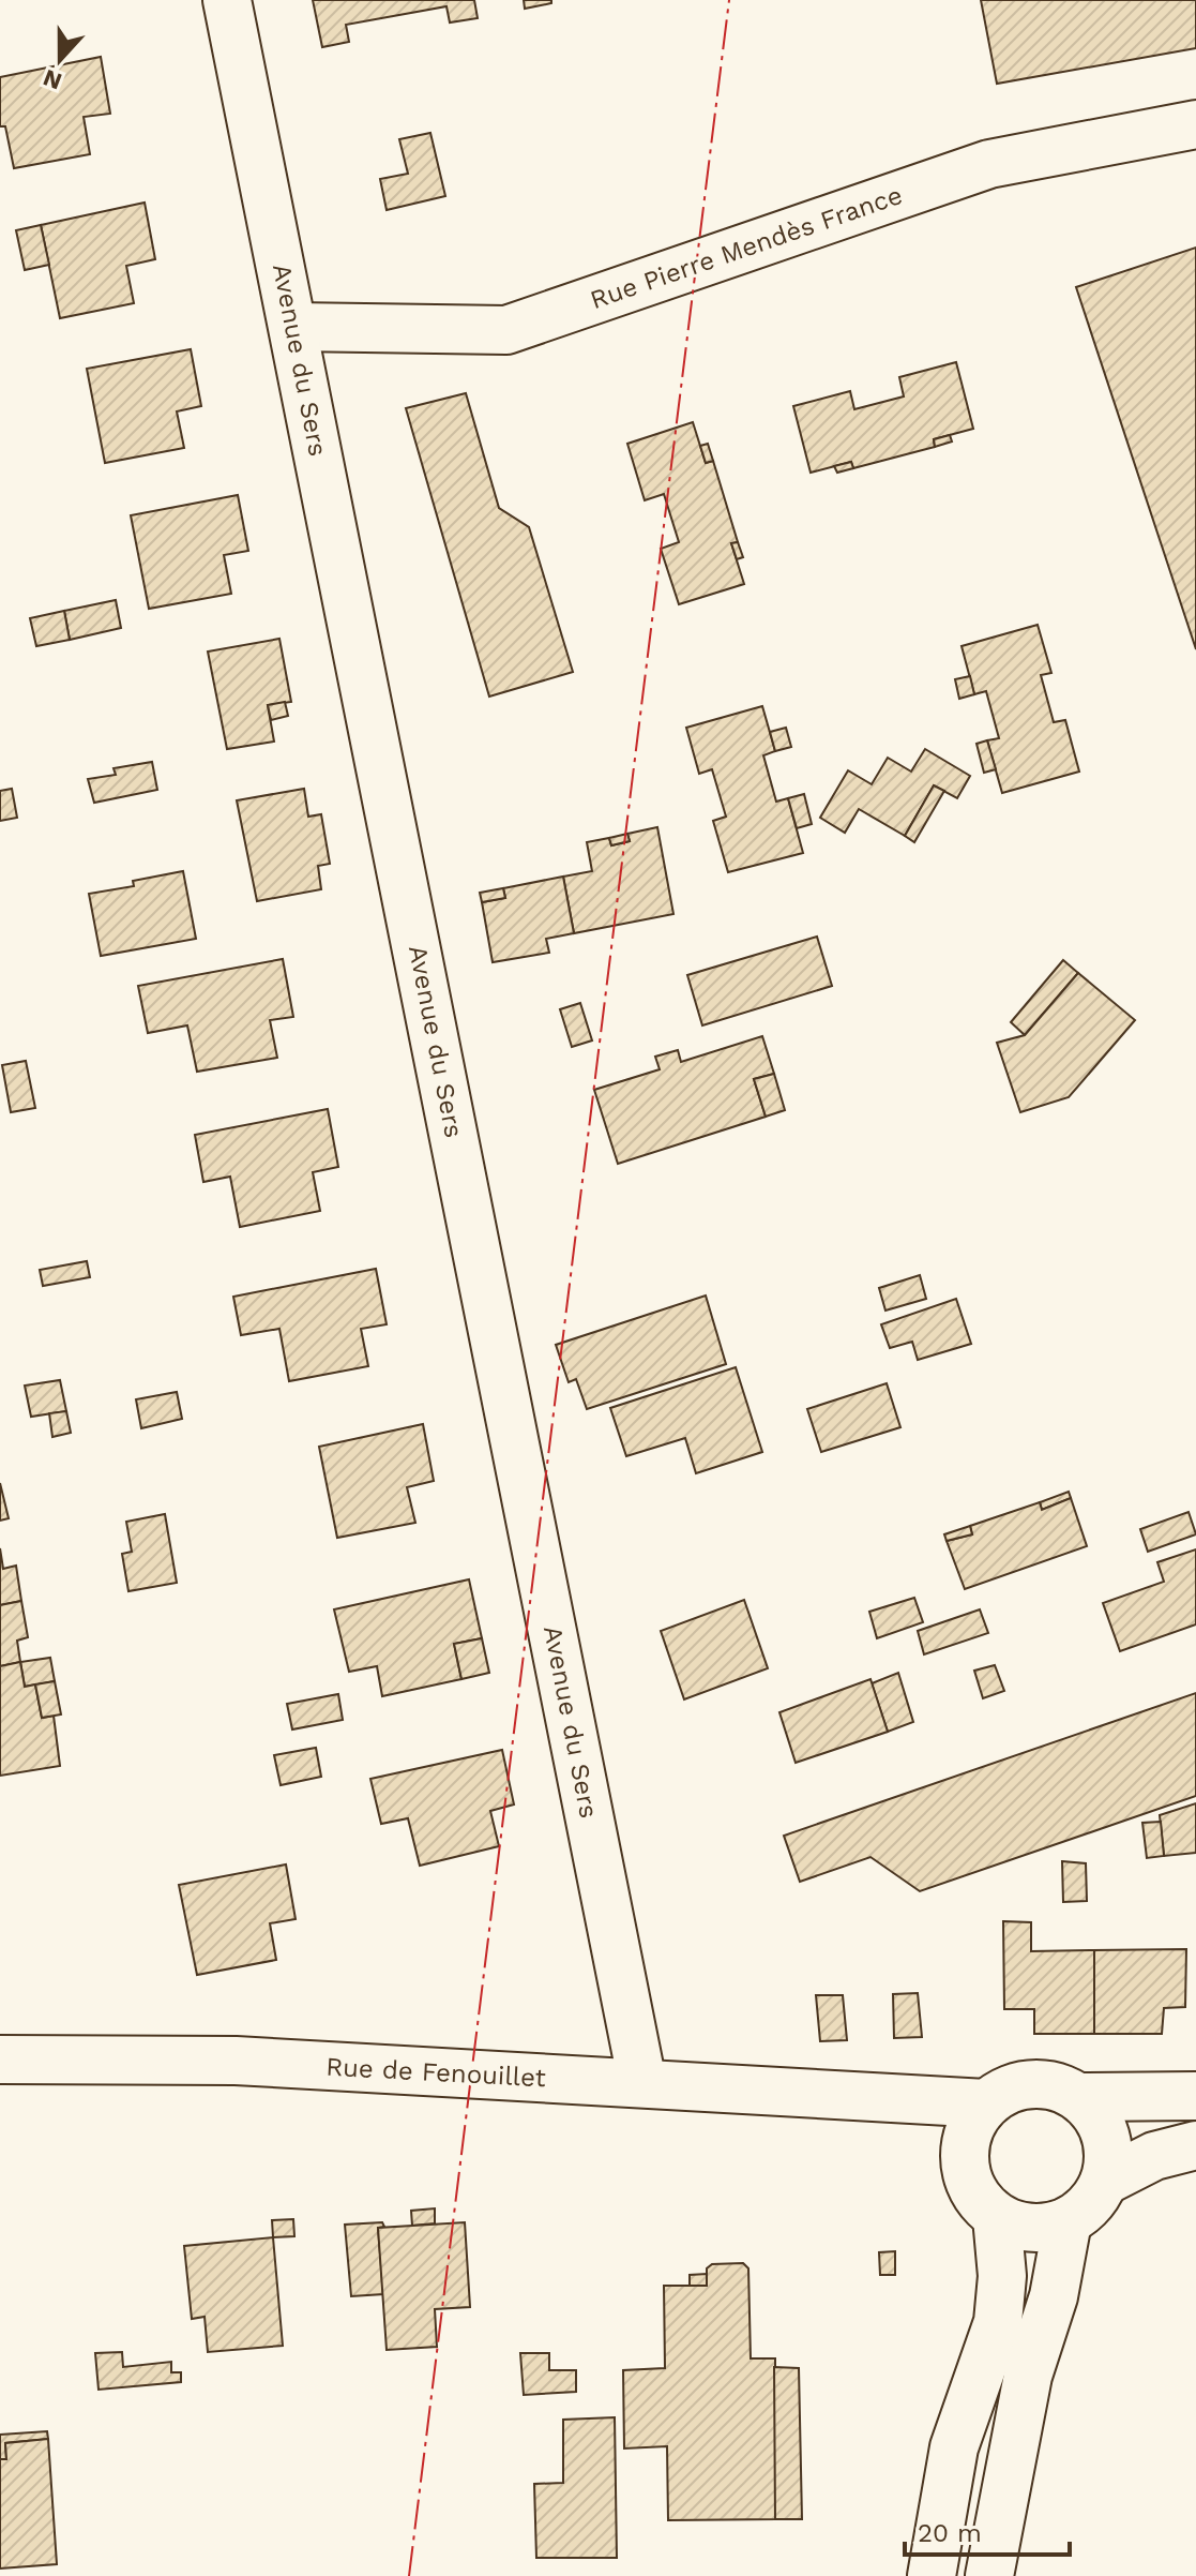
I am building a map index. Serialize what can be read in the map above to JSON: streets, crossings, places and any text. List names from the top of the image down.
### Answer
{
  "streets": {
    "street": ["Rue Pierre Mendès France", "Avenue du Sers", "Rue de Fenouillet"]
  },
  "crossings": [
    ["Rue Pierre Mendès France", "Avenue du Sers"],
    ["Avenue du Sers", "Rue de Fenouillet"]
  ],
  "scale_bar": "20 m",
  "north": "bottom"
}
